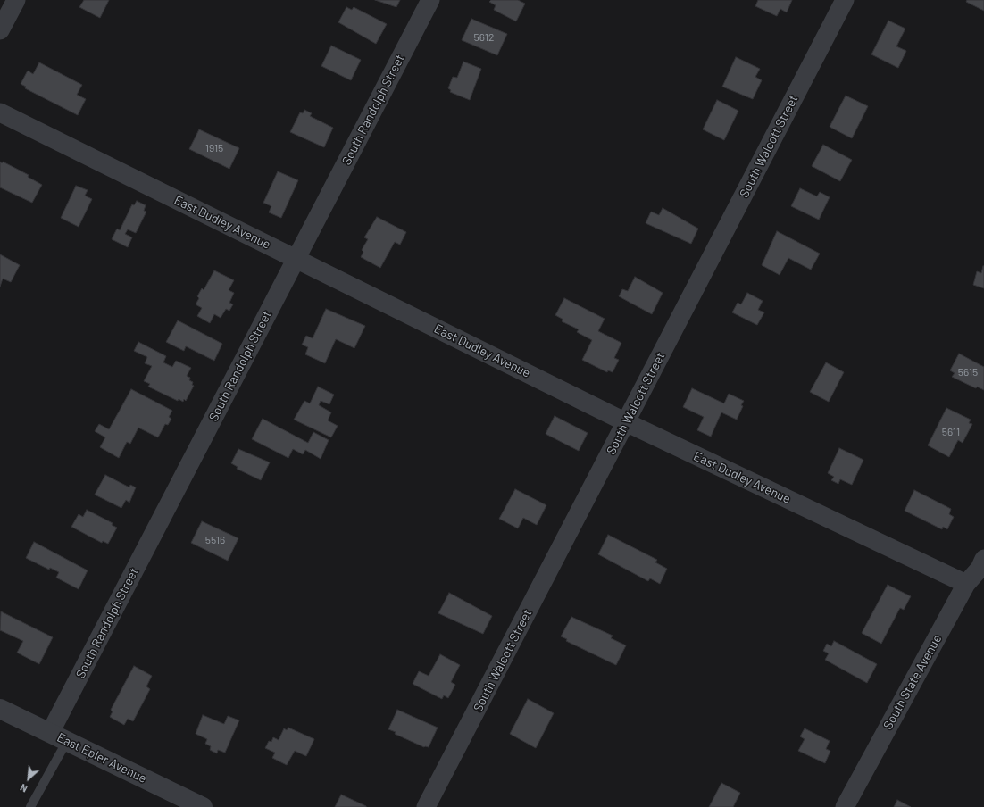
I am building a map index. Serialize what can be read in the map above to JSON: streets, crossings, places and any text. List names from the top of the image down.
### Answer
{
  "streets": {
    "street": [
      "South Randolph Street",
      "South Walcott Street",
      "East Dudley Avenue",
      "South State Avenue",
      "East Epler Avenue"
    ]
  },
  "crossings": [
    ["South Randolph Street", "East Dudley Avenue"],
    ["South Randolph Street", "East Epler Avenue"],
    ["South Walcott Street", "East Dudley Avenue"],
    ["East Dudley Avenue", "South State Avenue"]
  ],
  "house_numbers": [
    "5612",
    "1915",
    "5615",
    "5611",
    "5516"
  ],
  "north": "bottom left"
}
